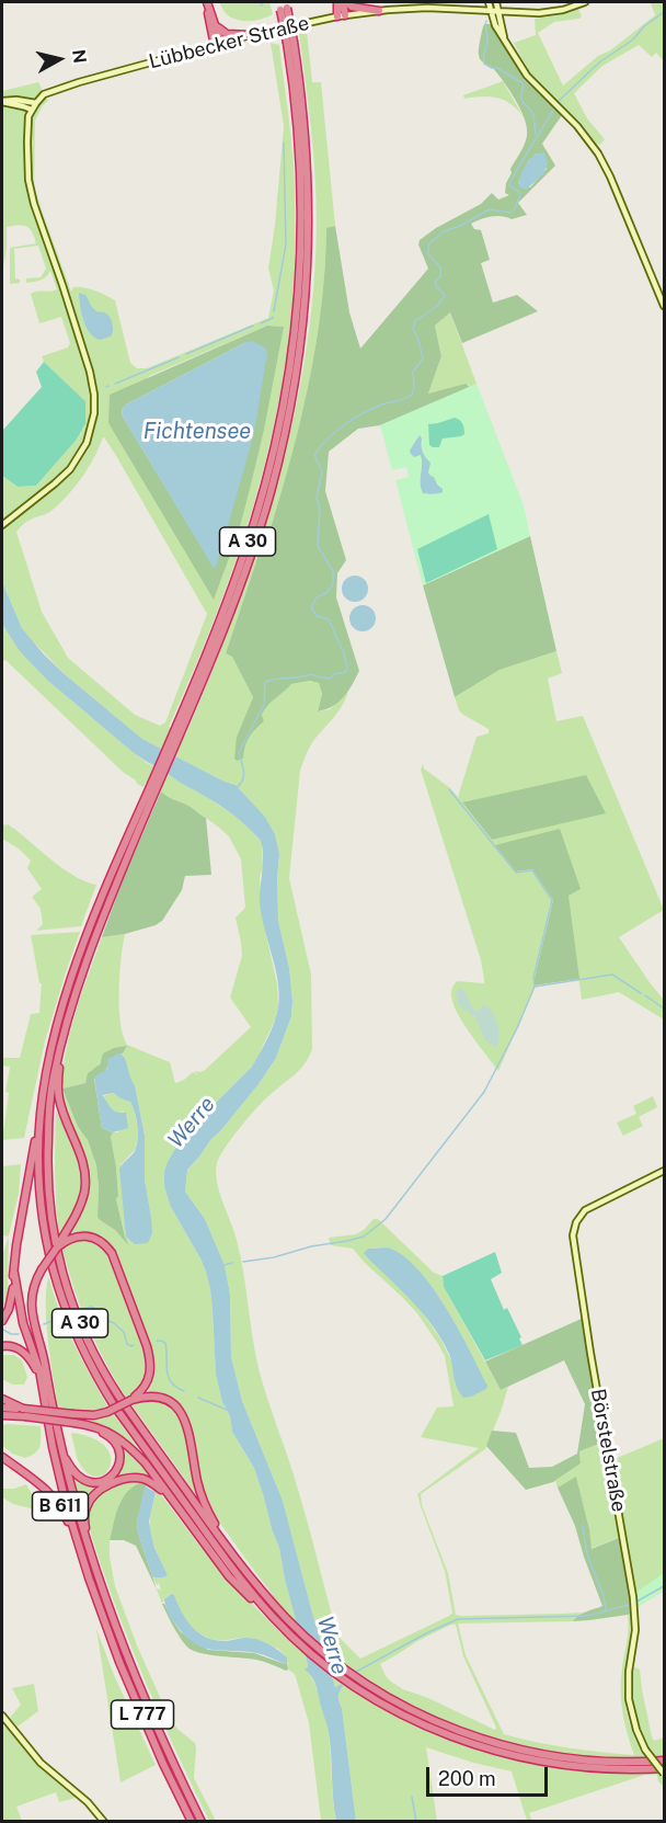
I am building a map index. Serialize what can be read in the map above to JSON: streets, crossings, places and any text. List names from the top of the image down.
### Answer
{
  "streets": {
    "highway": ["A 30", "B 611", "L 777"],
    "main road": ["Lübbecker Straße", "Börstelstraße"]
  },
  "crossings": [
    ["A 30", "Börstelstraße"],
    ["B 611", "L 777"]
  ],
  "water": ["Fichtensee", "Werre"],
  "scale_bar": "200 m",
  "north": "right"
}
